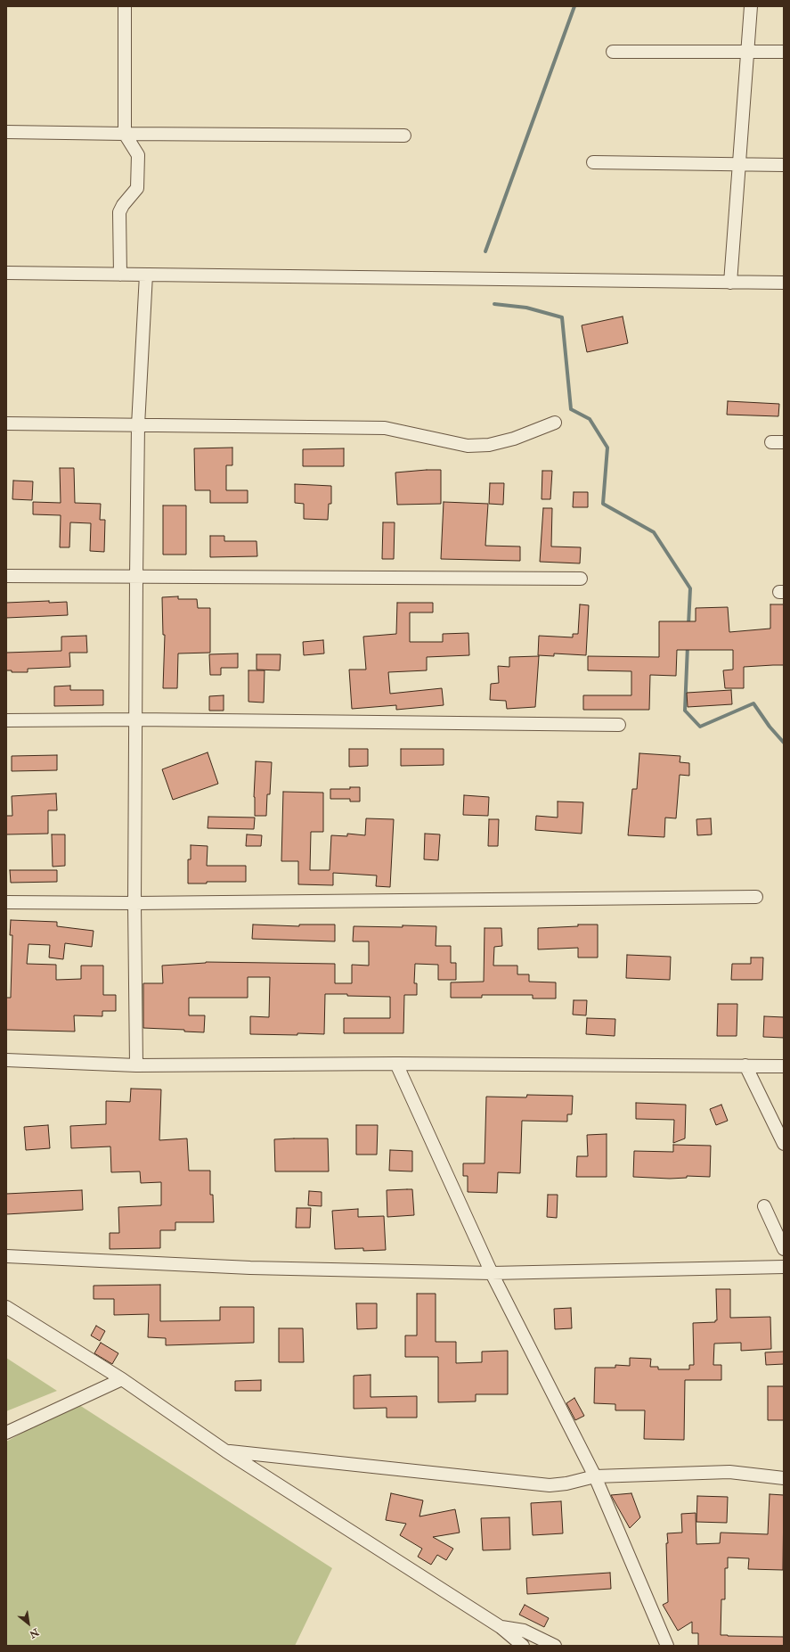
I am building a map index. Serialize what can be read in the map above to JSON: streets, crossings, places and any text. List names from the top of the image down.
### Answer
{
  "north": "bottom right"
}
